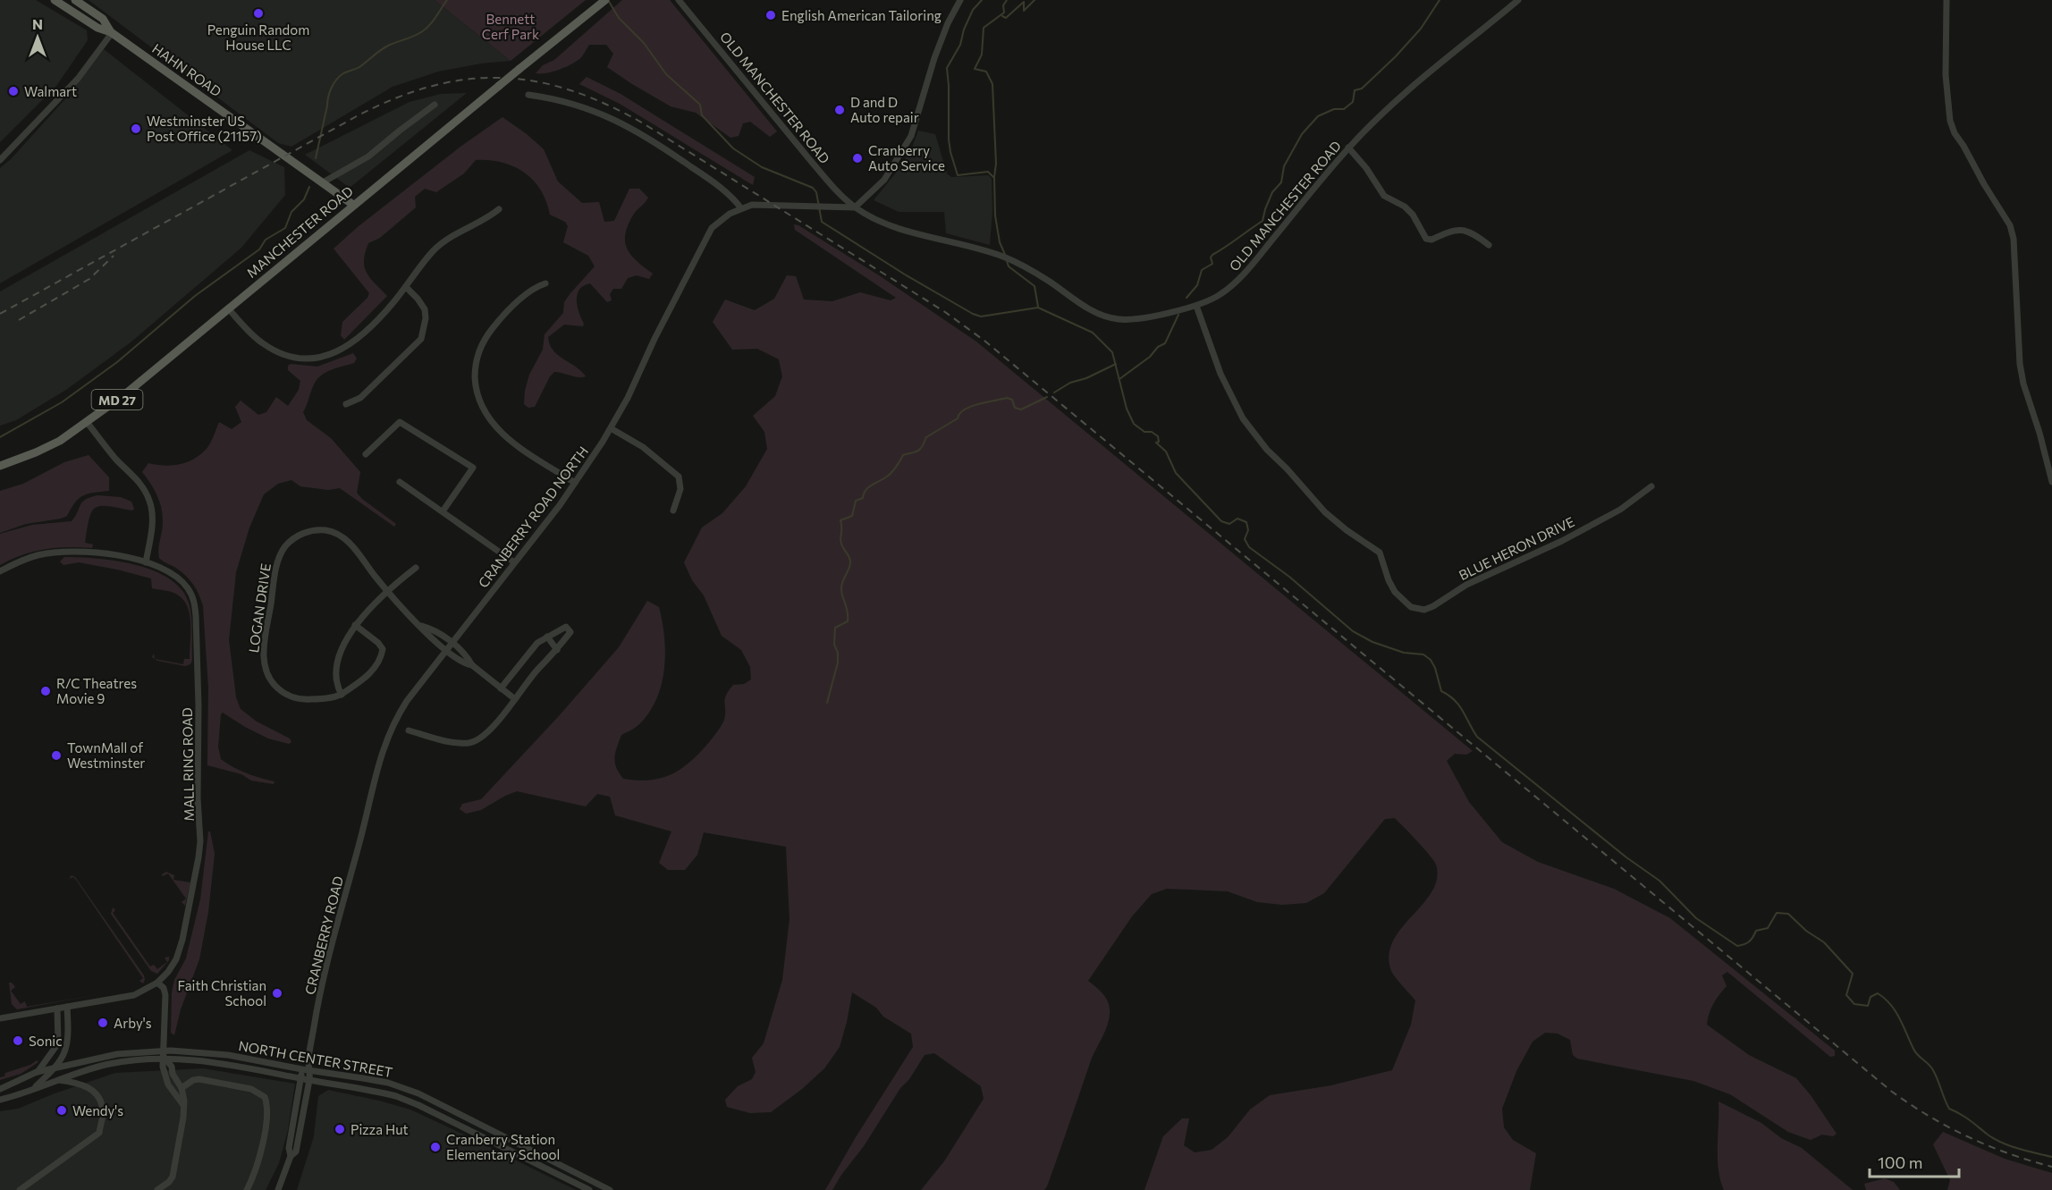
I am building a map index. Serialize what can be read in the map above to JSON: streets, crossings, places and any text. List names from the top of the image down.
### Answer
{
  "streets": {
    "main road": ["HAHN ROAD", "MANCHESTER ROAD", "MD 27"],
    "street": [
      "OLD MANCHESTER ROAD",
      "CRANBERRY ROAD NORTH",
      "BLUE HERON DRIVE",
      "LOGAN DRIVE",
      "MALL RING ROAD",
      "CRANBERRY ROAD",
      "NORTH CENTER STREET"
    ]
  },
  "crossings": [
    ["HAHN ROAD", "MANCHESTER ROAD"],
    ["OLD MANCHESTER ROAD", "CRANBERRY ROAD NORTH"],
    ["OLD MANCHESTER ROAD", "BLUE HERON DRIVE"],
    ["CRANBERRY ROAD NORTH", "LOGAN DRIVE"],
    ["CRANBERRY ROAD NORTH", "CRANBERRY ROAD"],
    ["CRANBERRY ROAD", "NORTH CENTER STREET"]
  ],
  "parks": ["Bennett Cerf Park"],
  "places": [
    "Penguin Random House LLC",
    "English American Tailoring",
    "Walmart",
    "D and D Auto repair",
    "Westminster US Post Office (21157)",
    "Cranberry Auto Service",
    "R/C Theatres Movie 9",
    "TownMall of Westminster",
    "Faith Christian School",
    "Arby's",
    "Sonic",
    "Wendy's",
    "Pizza Hut",
    "Cranberry Station Elementary School"
  ],
  "scale_bar": "100 m",
  "north": "top"
}
